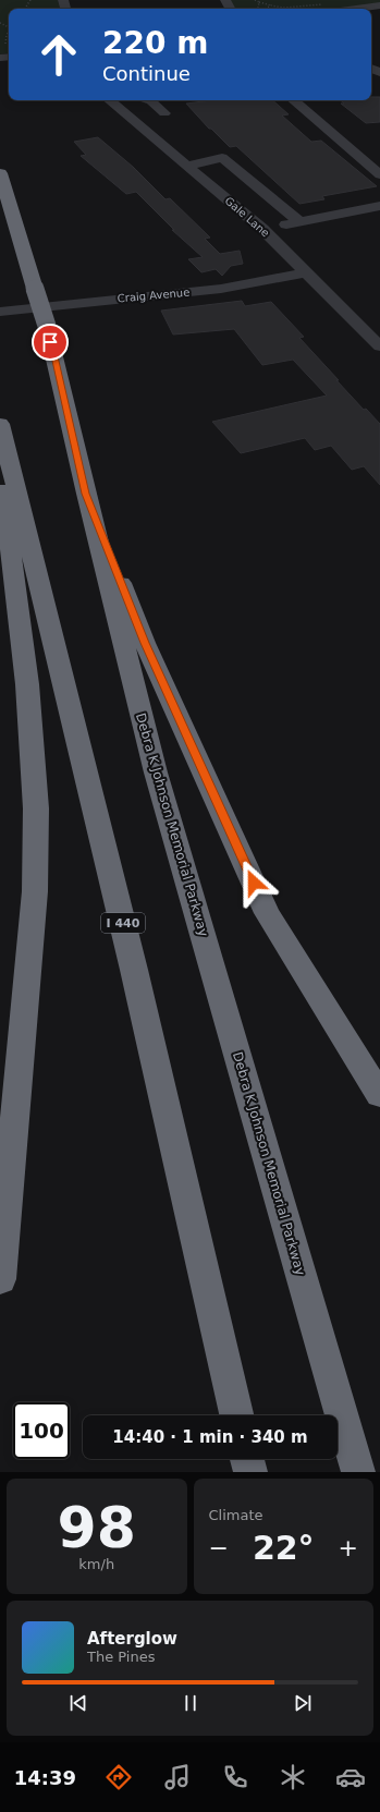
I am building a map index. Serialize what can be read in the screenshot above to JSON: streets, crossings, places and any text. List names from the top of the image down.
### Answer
{
  "streets": {
    "highway": ["Debra K Johnson Memorial Parkway", "I 440"],
    "street": ["Gale Lane", "Craig Avenue"]
  },
  "crossings": [
    ["Gale Lane", "Craig Avenue"]
  ],
  "page": {
    "turn": ["220 m", "Continue"],
    "limit": "100",
    "trip": "14:40 · 1 min · 340 m",
    "tile": [
      ["98", "km/h"],
      "Climate"
    ],
    "heat": ["−", "22°", "+"],
    "song": ["Afterglow", "The Pines"],
    "tabs": "14:39"
  }
}
